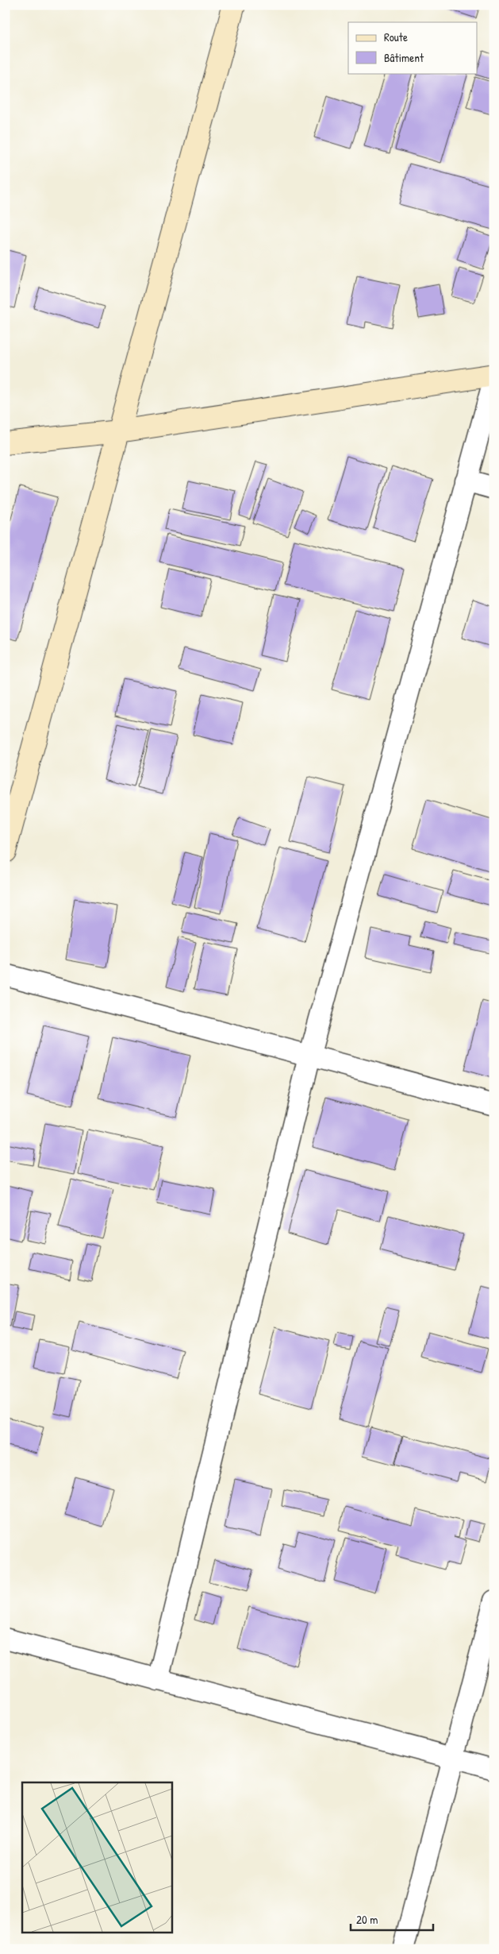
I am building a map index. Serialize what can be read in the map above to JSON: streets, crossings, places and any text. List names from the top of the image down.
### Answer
{
  "legend": ["Route", "Bâtiment"],
  "scale_bar": "20 m"
}
